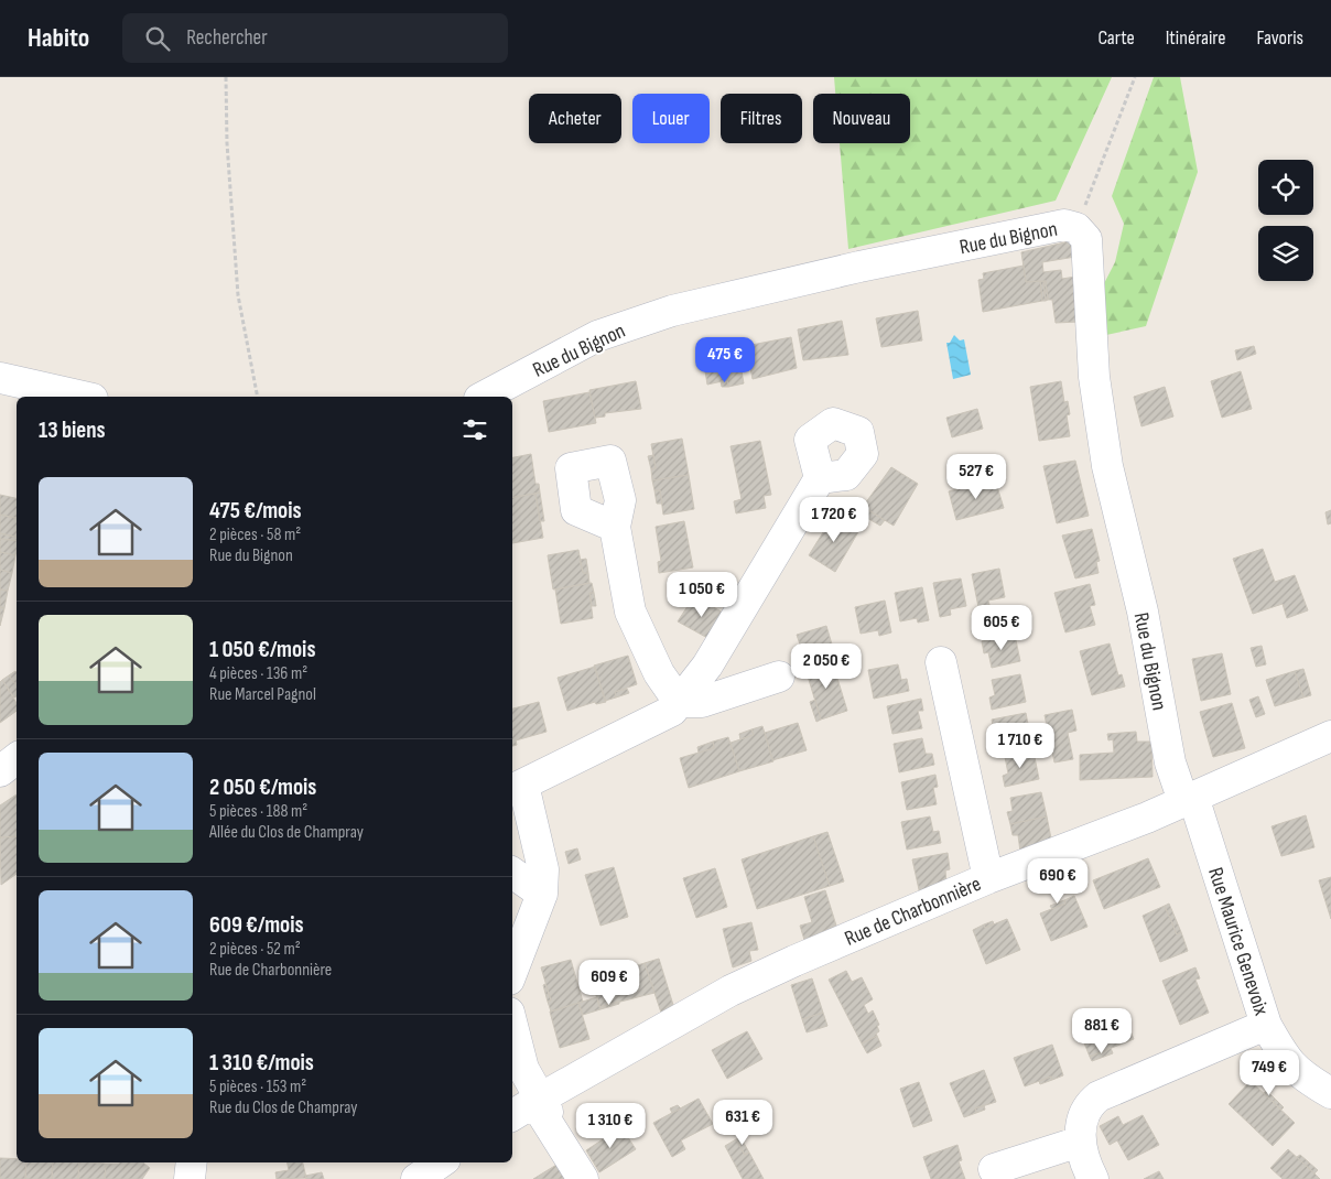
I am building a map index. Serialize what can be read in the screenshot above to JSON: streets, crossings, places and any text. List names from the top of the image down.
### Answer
{
  "streets": {
    "street": ["Rue du Bignon", "Rue de Charbonnière", "Rue Maurice Genevoix"]
  },
  "crossings": [
    ["Rue du Bignon", "Rue de Charbonnière"],
    ["Rue du Bignon", "Rue Maurice Genevoix"],
    ["Rue de Charbonnière", "Rue Maurice Genevoix"]
  ],
  "page": {
    "header": "Habito",
    "search": "Rechercher",
    "nav": ["Carte", "Itinéraire", "Favoris"],
    "chip": [
      "Acheter",
      "Louer",
      "Filtres",
      "Nouveau"
    ],
    "price": [
      "475 €",
      "527 €",
      "1 720 €",
      "1 050 €",
      "605 €",
      "2 050 €",
      "1 710 €",
      "690 €",
      "609 €",
      "881 €",
      "749 €",
      "631 €",
      "1 310 €"
    ],
    "heading": "13 biens",
    "list": [
      {
        "name": "475 €/mois",
        "note": "2 pièces · 58 m² · Rue du Bignon"
      },
      {
        "name": "1 050 €/mois",
        "note": "4 pièces · 136 m² · Rue Marcel Pagnol"
      },
      {
        "name": "2 050 €/mois",
        "note": "5 pièces · 188 m² · Allée du Clos de Champray"
      },
      {
        "name": "609 €/mois",
        "note": "2 pièces · 52 m² · Rue de Charbonnière"
      },
      {
        "name": "1 310 €/mois",
        "note": "5 pièces · 153 m² · Rue du Clos de Champray"
      }
    ]
  }
}
